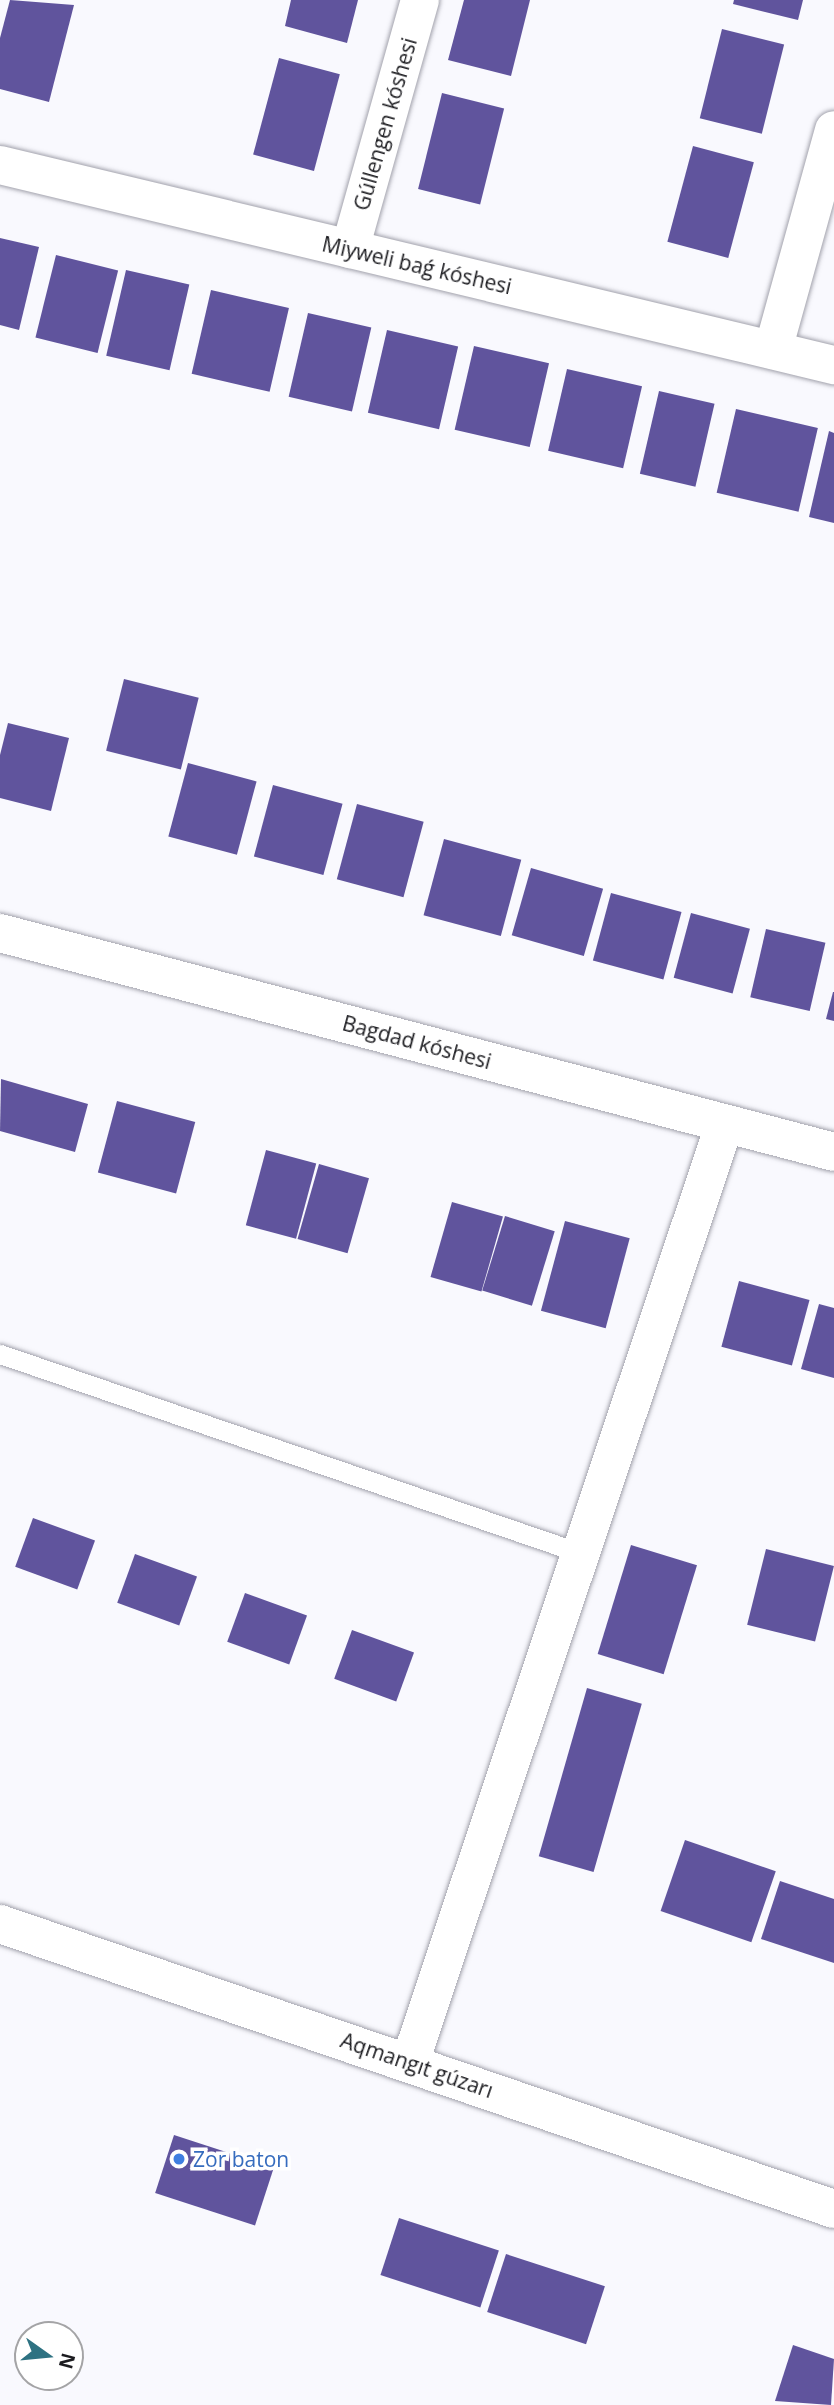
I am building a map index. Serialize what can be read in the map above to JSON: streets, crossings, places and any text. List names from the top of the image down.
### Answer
{
  "streets": {
    "street": [
      "Gúllengen kóshesi",
      "Miyweli baǵ kóshesi",
      "Bagdad kóshesi",
      "Aqmangıt gúzarı"
    ]
  },
  "crossings": [
    ["Gúllengen kóshesi", "Miyweli baǵ kóshesi"]
  ],
  "places": ["Zor baton"],
  "north": "right"
}
